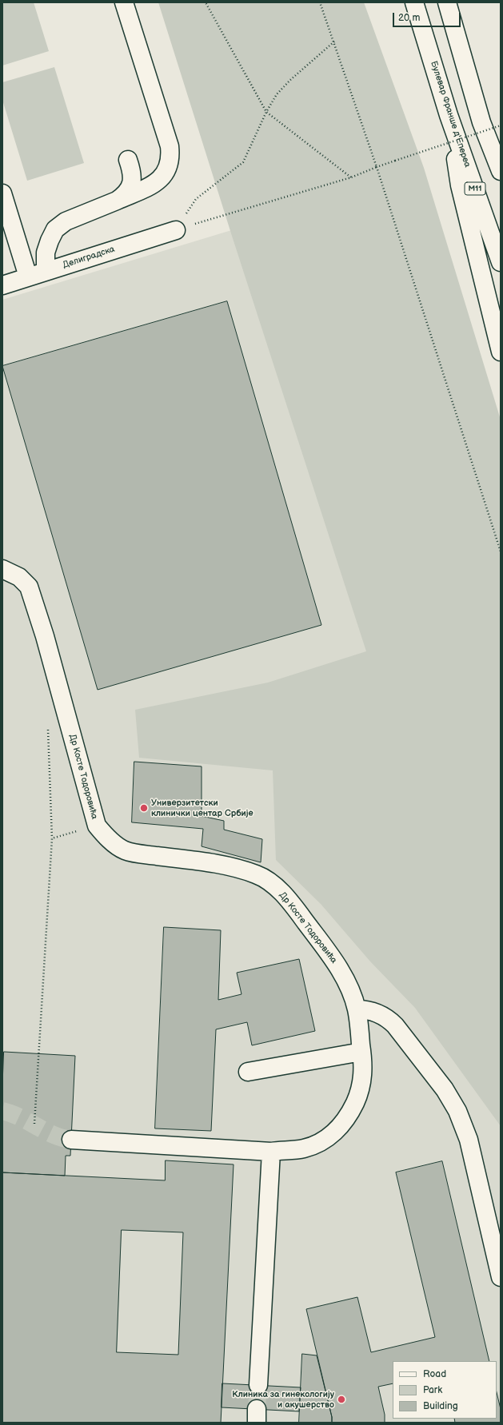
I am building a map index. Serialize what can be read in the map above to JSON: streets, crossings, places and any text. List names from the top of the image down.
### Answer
{
  "streets": {
    "main road": [
      "Булевар Франше д'Епереа",
      "M11",
      "Делиградска",
      "Др Косте Тодоровића"
    ]
  },
  "places": ["Универзитетски клинички центар Србије", "Клиника за гинекологију и акушерство"],
  "legend": ["Road", "Park", "Building"],
  "scale_bar": "20 m"
}
